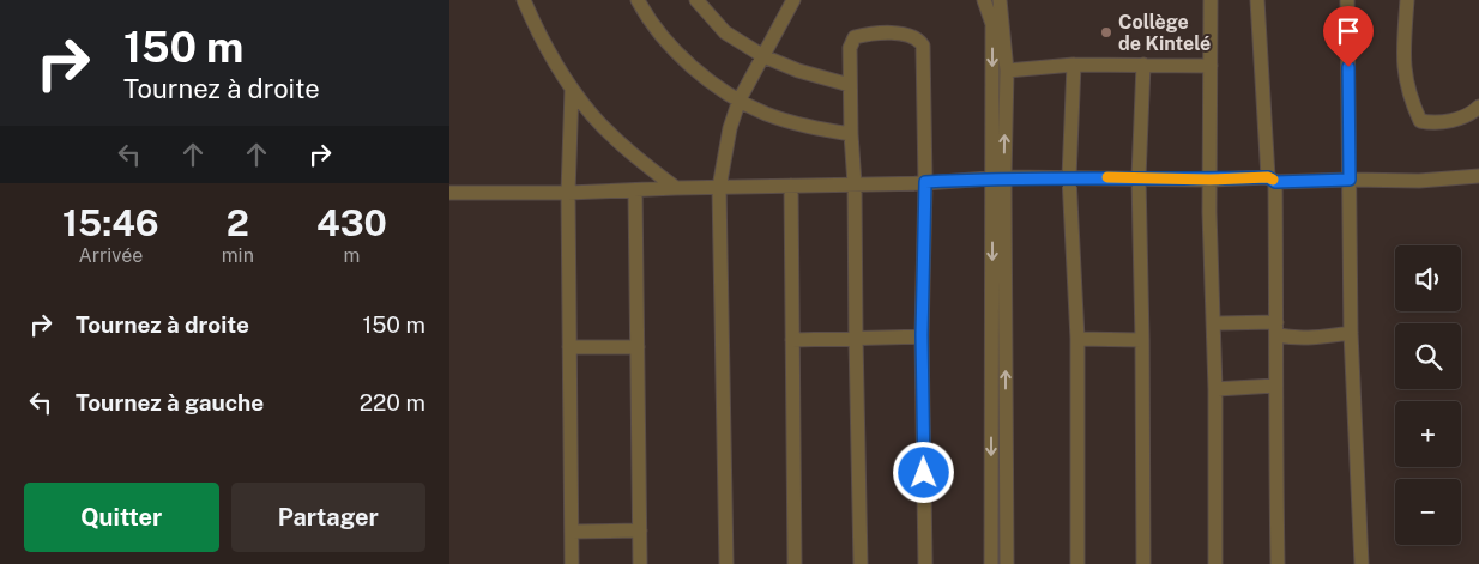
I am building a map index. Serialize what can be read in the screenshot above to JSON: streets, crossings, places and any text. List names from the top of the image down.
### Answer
{
  "places": ["Collège de Kintelé"],
  "page": {
    "turn": ["150 m", "Tournez à droite"],
    "eta": [
      "15:46",
      "Arrivée",
      "2",
      "min",
      "430",
      "m"
    ],
    "map_buttons": ["+", "−"],
    "list": [
      {
        "name": "Tournez à droite",
        "value": "150 m"
      },
      {
        "name": "Tournez à gauche",
        "value": "220 m"
      }
    ],
    "buttons": ["Quitter", "Partager"]
  }
}
